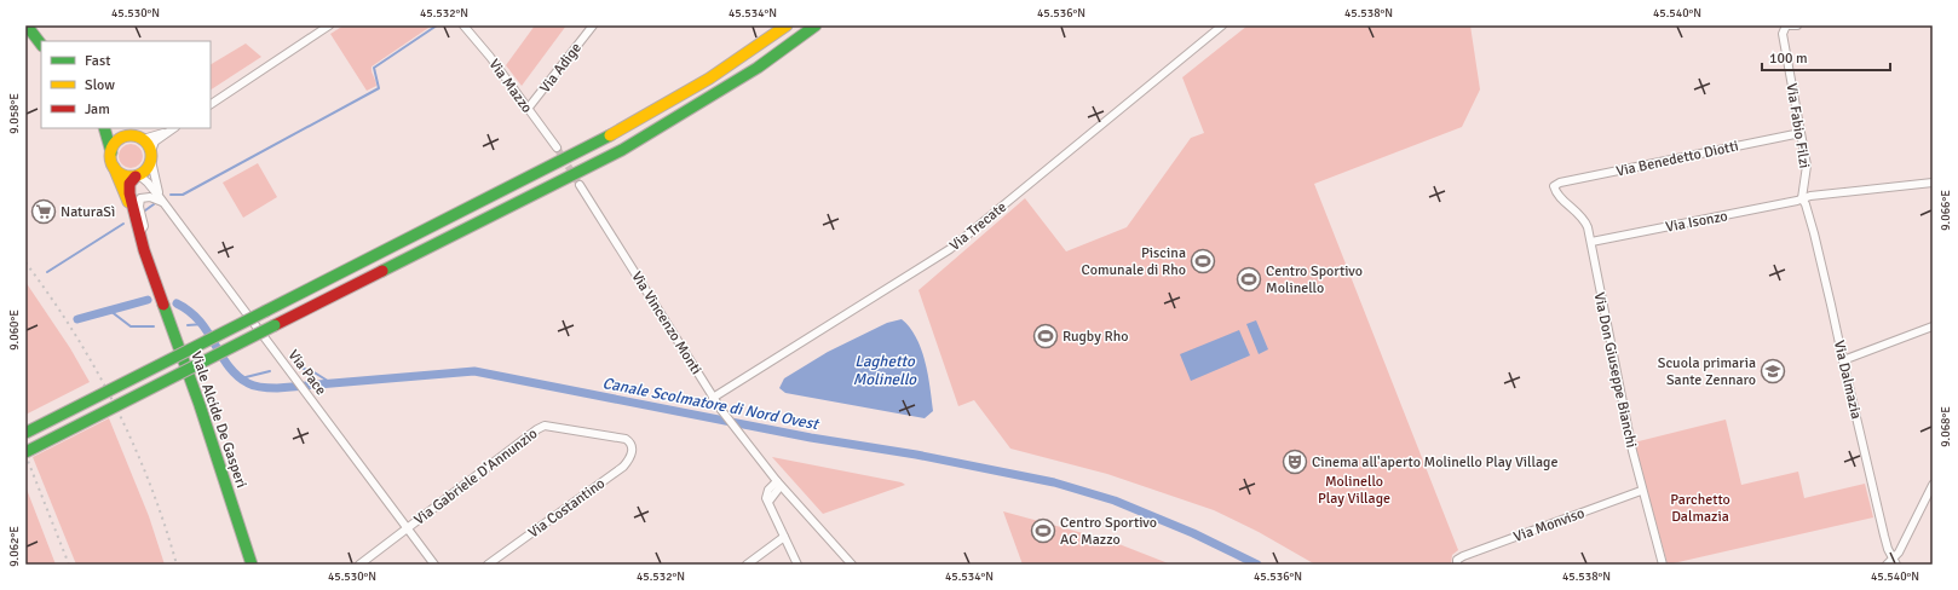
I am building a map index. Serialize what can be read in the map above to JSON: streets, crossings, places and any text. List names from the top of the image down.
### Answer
{
  "streets": {
    "main road": ["Viale Alcide De Gasperi"],
    "street": [
      "Via Adige",
      "Via Mazzo",
      "Via Fabio Filzi",
      "Via Benedetto Diotti",
      "Via Isonzo",
      "Via Trecate",
      "Via Vincenzo Monti",
      "Via Don Giuseppe Bianchi",
      "Via Pace",
      "Via Dalmazia",
      "Via Gabriele D'Annunzio",
      "Via Costantino",
      "Via Monviso"
    ]
  },
  "crossings": [
    ["Via Adige", "Via Mazzo"],
    ["Via Fabio Filzi", "Via Benedetto Diotti"],
    ["Via Fabio Filzi", "Via Isonzo"],
    ["Via Fabio Filzi", "Via Dalmazia"],
    ["Via Benedetto Diotti", "Via Don Giuseppe Bianchi"],
    ["Via Isonzo", "Via Don Giuseppe Bianchi"],
    ["Via Isonzo", "Via Dalmazia"],
    ["Via Trecate", "Via Vincenzo Monti"],
    ["Via Don Giuseppe Bianchi", "Via Monviso"],
    ["Via Pace", "Viale Alcide De Gasperi"],
    ["Via Pace", "Via Gabriele D'Annunzio"],
    ["Via Gabriele D'Annunzio", "Via Costantino"]
  ],
  "water": ["Laghetto Molinello", "Canale Scolmatore di Nord Ovest"],
  "parks": ["Molinello Play Village", "Parchetto Dalmazia"],
  "places": {
    "supermarket": ["NaturaSì"],
    "sports": [
      "Piscina Comunale di Rho",
      "Centro Sportivo Molinello",
      "Rugby Rho",
      "Centro Sportivo AC Mazzo"
    ],
    "school or university": ["Scuola primaria Sante Zennaro"],
    "theatre": ["Cinema all'aperto Molinello Play Village"]
  },
  "legend": ["Fast", "Slow", "Jam"],
  "scale_bar": "100 m",
  "coordinates": [
    "45.530°N",
    "45.532°N",
    "45.534°N",
    "45.536°N",
    "45.538°N",
    "45.540°N",
    "9.058°E",
    "9.066°E",
    "9.060°E",
    "9.068°E",
    "9.062°E"
  ]
}
